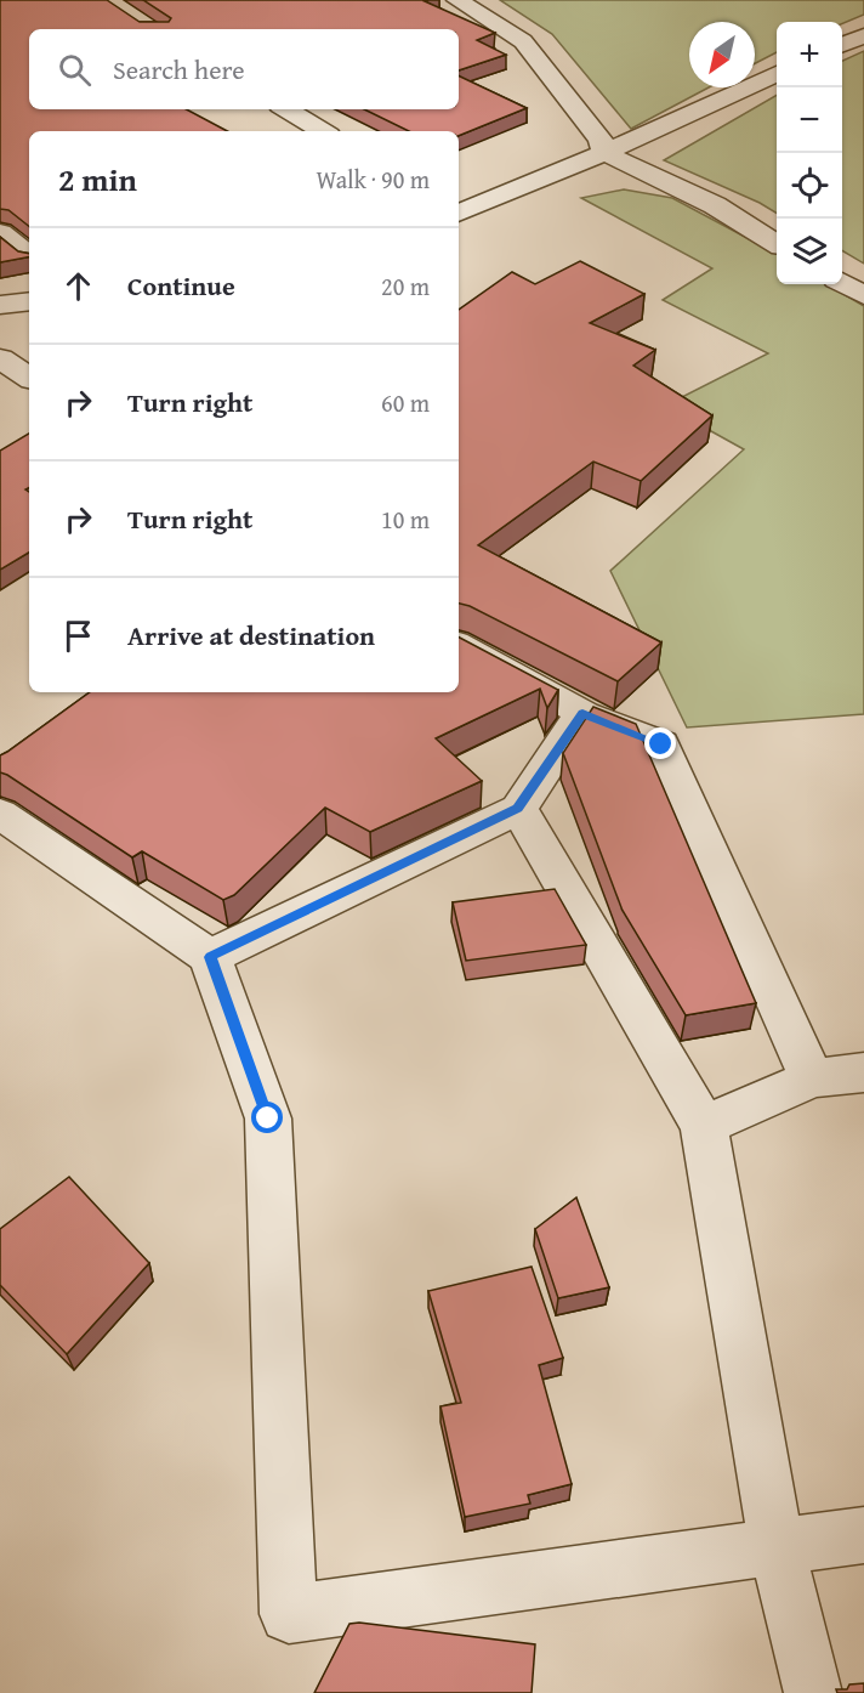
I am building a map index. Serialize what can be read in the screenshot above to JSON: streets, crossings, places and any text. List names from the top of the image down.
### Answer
{
  "north": "bottom left",
  "page": {
    "map_buttons": ["+", "−"],
    "search": "Search here",
    "heading": ["2 min", "Walk · 90 m"],
    "list": [
      ["Continue", "20 m"],
      ["Turn right", "60 m"],
      ["Turn right", "10 m"],
      "Arrive at destination"
    ]
  }
}
